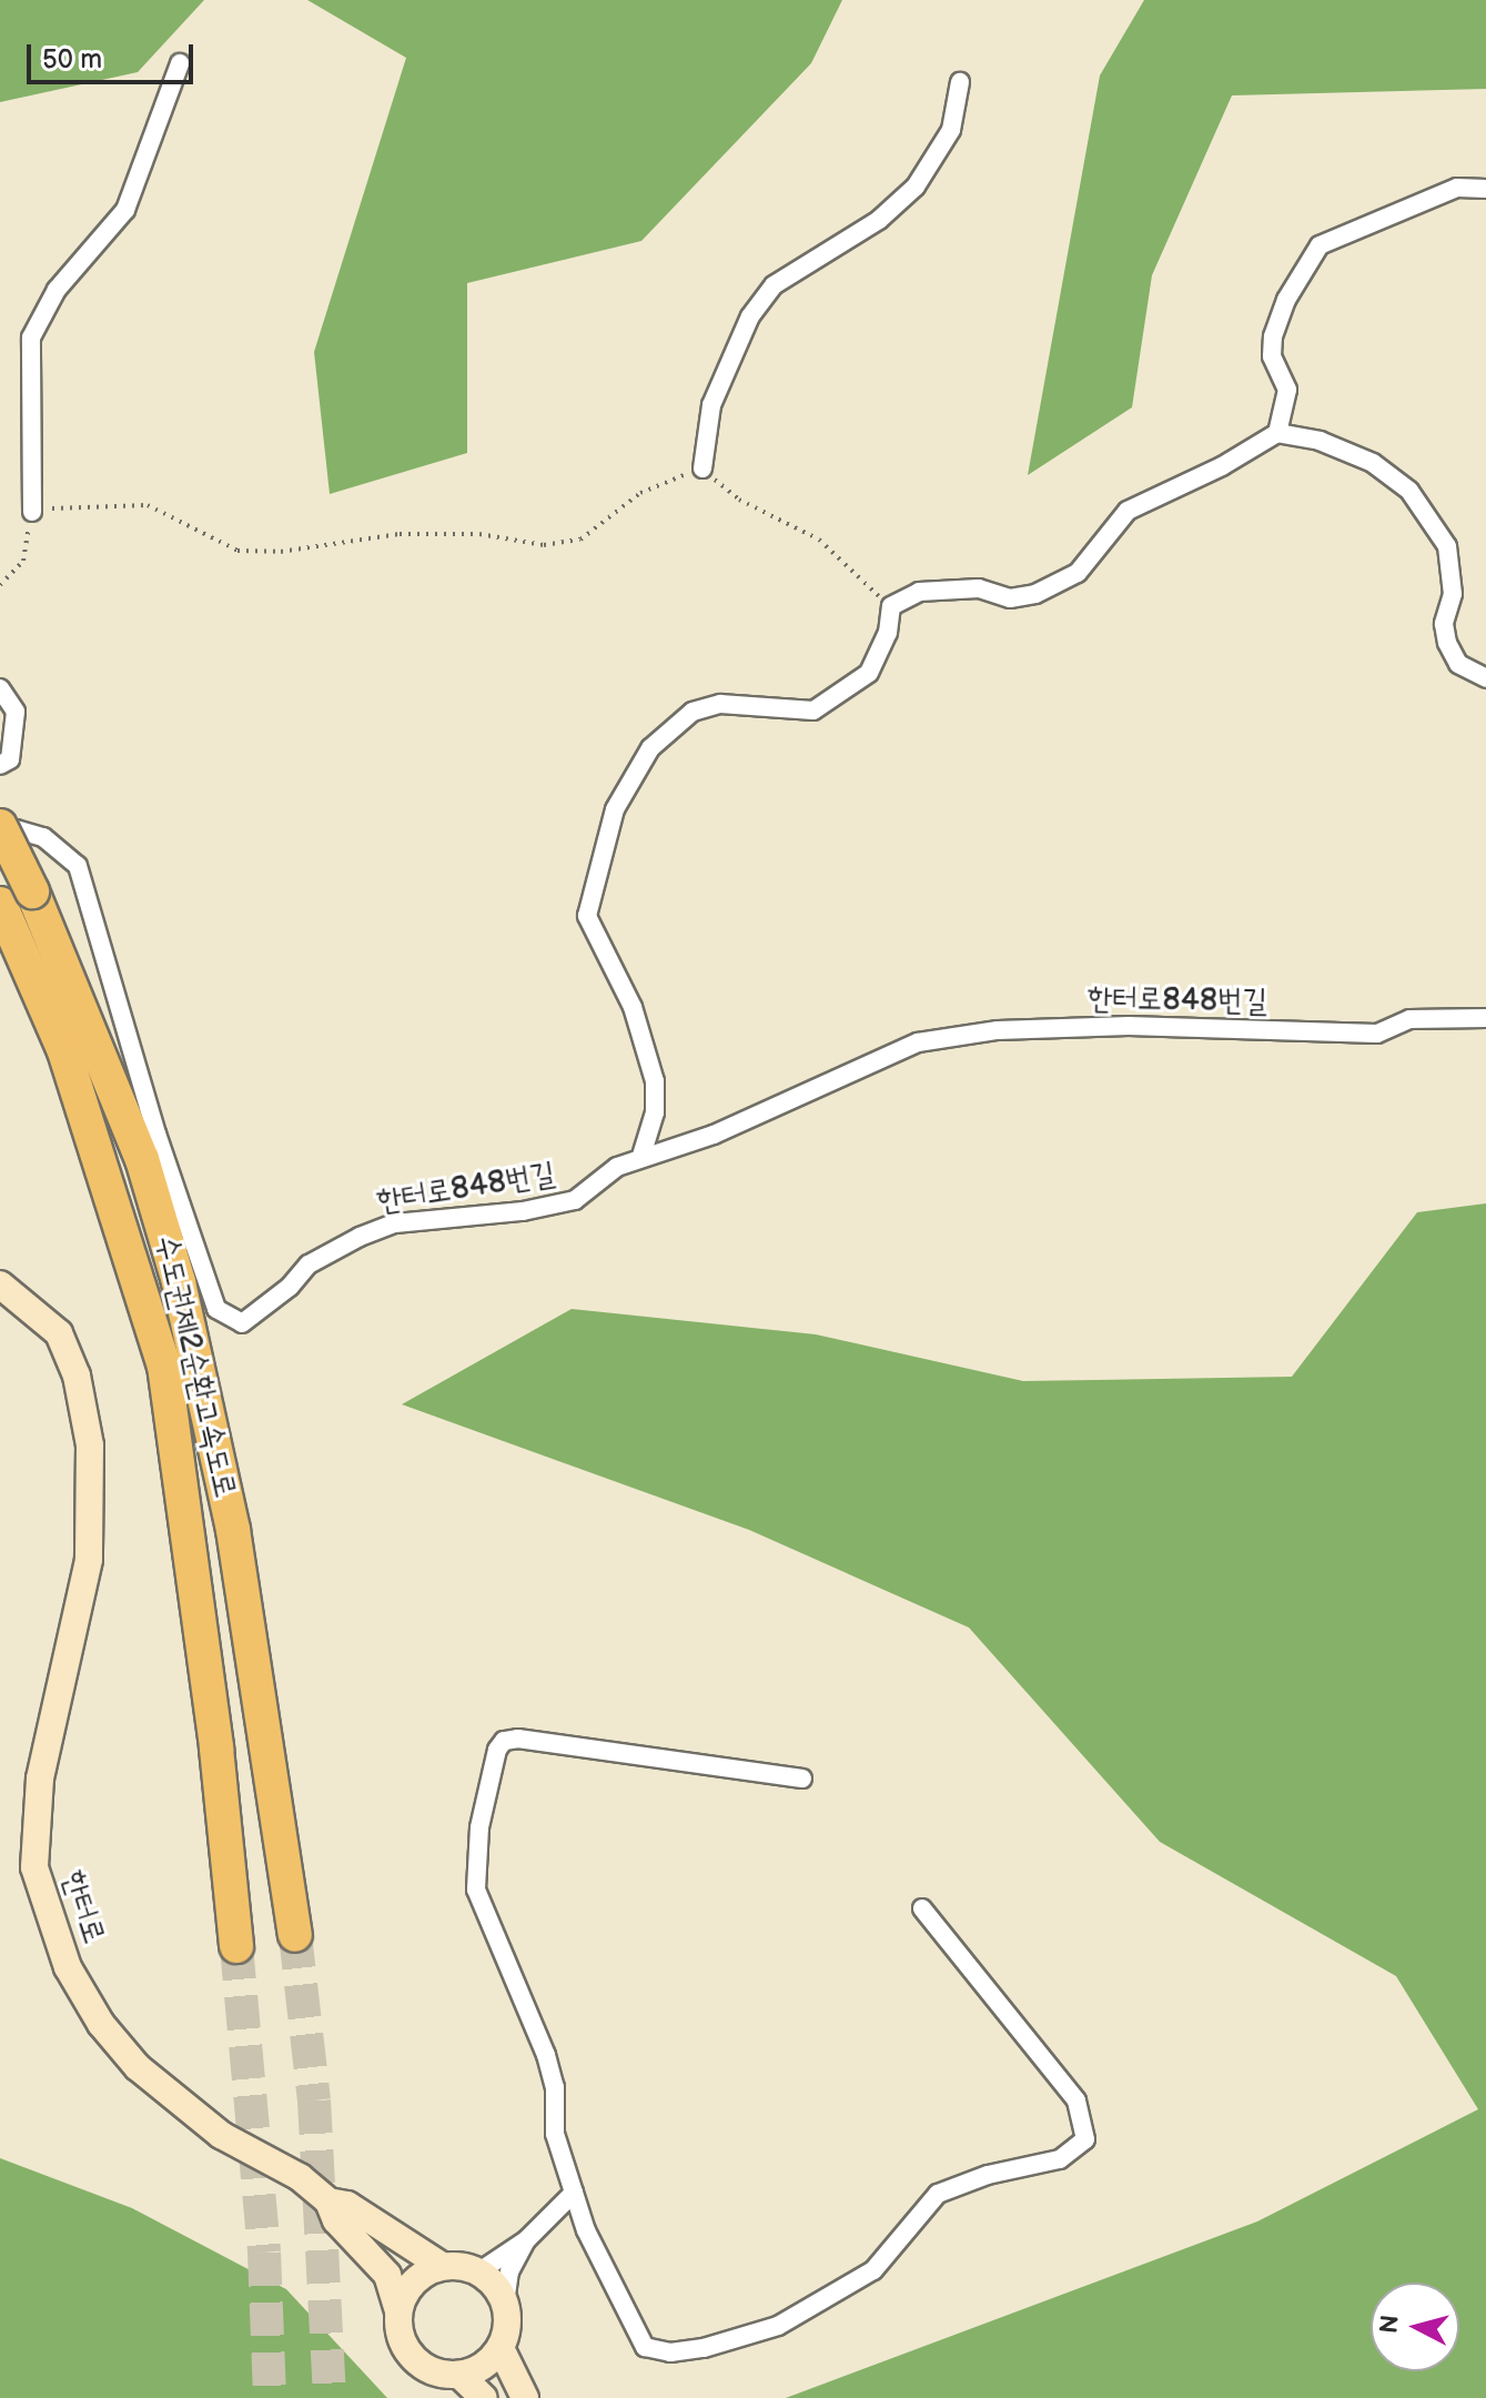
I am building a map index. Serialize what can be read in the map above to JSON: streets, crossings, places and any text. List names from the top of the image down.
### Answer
{
  "streets": {
    "highway": ["수도권제2순환고속도로"],
    "main road": ["한터로"],
    "street": ["한터로848번길"]
  },
  "scale_bar": "50 m",
  "north": "left"
}
